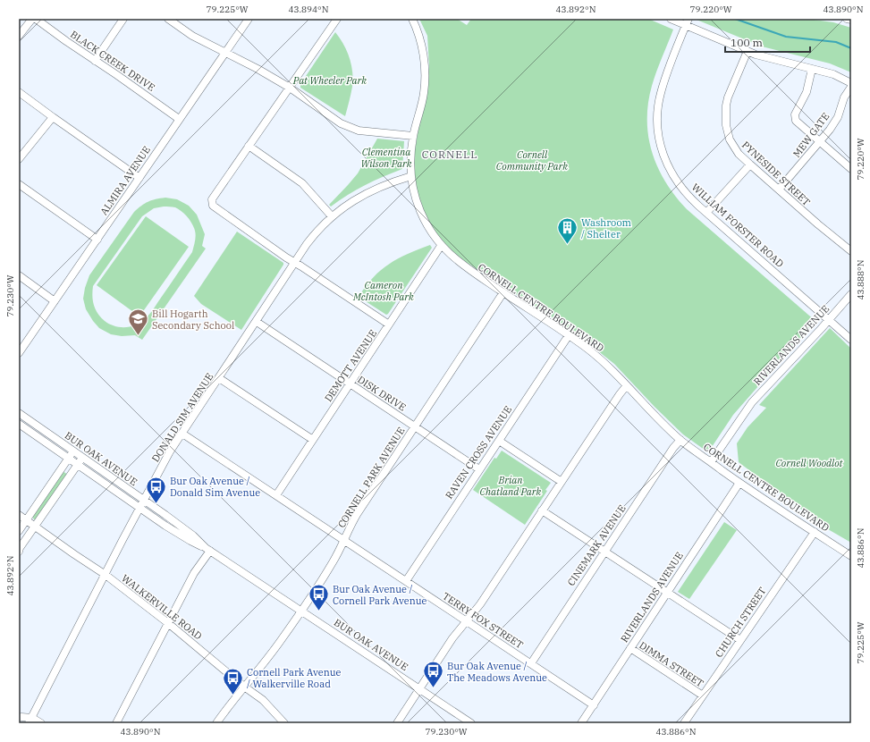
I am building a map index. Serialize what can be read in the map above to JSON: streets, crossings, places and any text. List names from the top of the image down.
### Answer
{
  "streets": {
    "street": [
      "BLACK CREEK DRIVE",
      "MEW GATE",
      "PYNESIDE STREET",
      "ALMIRA AVENUE",
      "WILLIAM FORSTER ROAD",
      "CORNELL CENTRE BOULEVARD",
      "RIVERLANDS AVENUE",
      "DEMOTT AVENUE",
      "DISK DRIVE",
      "DONALD SIM AVENUE",
      "RAVEN CROSS AVENUE",
      "BUR OAK AVENUE",
      "CORNELL PARK AVENUE",
      "CINEMARK AVENUE",
      "WALKERVILLE ROAD",
      "TERRY FOX STREET",
      "CHURCH STREET",
      "DIMMA STREET"
    ]
  },
  "crossings": [
    ["BLACK CREEK DRIVE", "ALMIRA AVENUE"],
    ["MEW GATE", "PYNESIDE STREET"],
    ["WILLIAM FORSTER ROAD", "RIVERLANDS AVENUE"],
    ["CORNELL CENTRE BOULEVARD", "RIVERLANDS AVENUE"],
    ["CORNELL CENTRE BOULEVARD", "DEMOTT AVENUE"],
    ["CORNELL CENTRE BOULEVARD", "DONALD SIM AVENUE"],
    ["CORNELL CENTRE BOULEVARD", "RAVEN CROSS AVENUE"],
    ["CORNELL CENTRE BOULEVARD", "CORNELL PARK AVENUE"],
    ["CORNELL CENTRE BOULEVARD", "CINEMARK AVENUE"],
    ["CORNELL CENTRE BOULEVARD", "CHURCH STREET"],
    ["RIVERLANDS AVENUE", "TERRY FOX STREET"],
    ["RIVERLANDS AVENUE", "DIMMA STREET"],
    ["DEMOTT AVENUE", "DISK DRIVE"],
    ["DEMOTT AVENUE", "TERRY FOX STREET"],
    ["DISK DRIVE", "DONALD SIM AVENUE"],
    ["DISK DRIVE", "RAVEN CROSS AVENUE"],
    ["DISK DRIVE", "CORNELL PARK AVENUE"],
    ["DONALD SIM AVENUE", "BUR OAK AVENUE"],
    ["DONALD SIM AVENUE", "WALKERVILLE ROAD"],
    ["DONALD SIM AVENUE", "TERRY FOX STREET"],
    ["RAVEN CROSS AVENUE", "TERRY FOX STREET"],
    ["BUR OAK AVENUE", "CORNELL PARK AVENUE"],
    ["CORNELL PARK AVENUE", "WALKERVILLE ROAD"],
    ["CORNELL PARK AVENUE", "TERRY FOX STREET"],
    ["CINEMARK AVENUE", "TERRY FOX STREET"],
    ["CHURCH STREET", "DIMMA STREET"]
  ],
  "districts": ["CORNELL"],
  "parks": [
    "Pat Wheeler Park",
    "Clementina Wilson Park",
    "Cornell Community Park",
    "Cameron McIntosh Park",
    "Cornell Woodlot",
    "Brian Chatland Park"
  ],
  "places": {
    "building": ["Washroom / Shelter"],
    "school or university": ["Bill Hogarth Secondary School"],
    "bus stop": [
      "Bur Oak Avenue / Donald Sim Avenue",
      "Bur Oak Avenue / Cornell Park Avenue",
      "Bur Oak Avenue / The Meadows Avenue",
      "Cornell Park Avenue / Walkerville Road"
    ]
  },
  "scale_bar": "100 m",
  "coordinates": [
    "79.225°W",
    "43.894°N",
    "43.892°N",
    "79.220°W",
    "43.890°N",
    "43.888°N",
    "79.230°W",
    "43.886°N"
  ]
}
